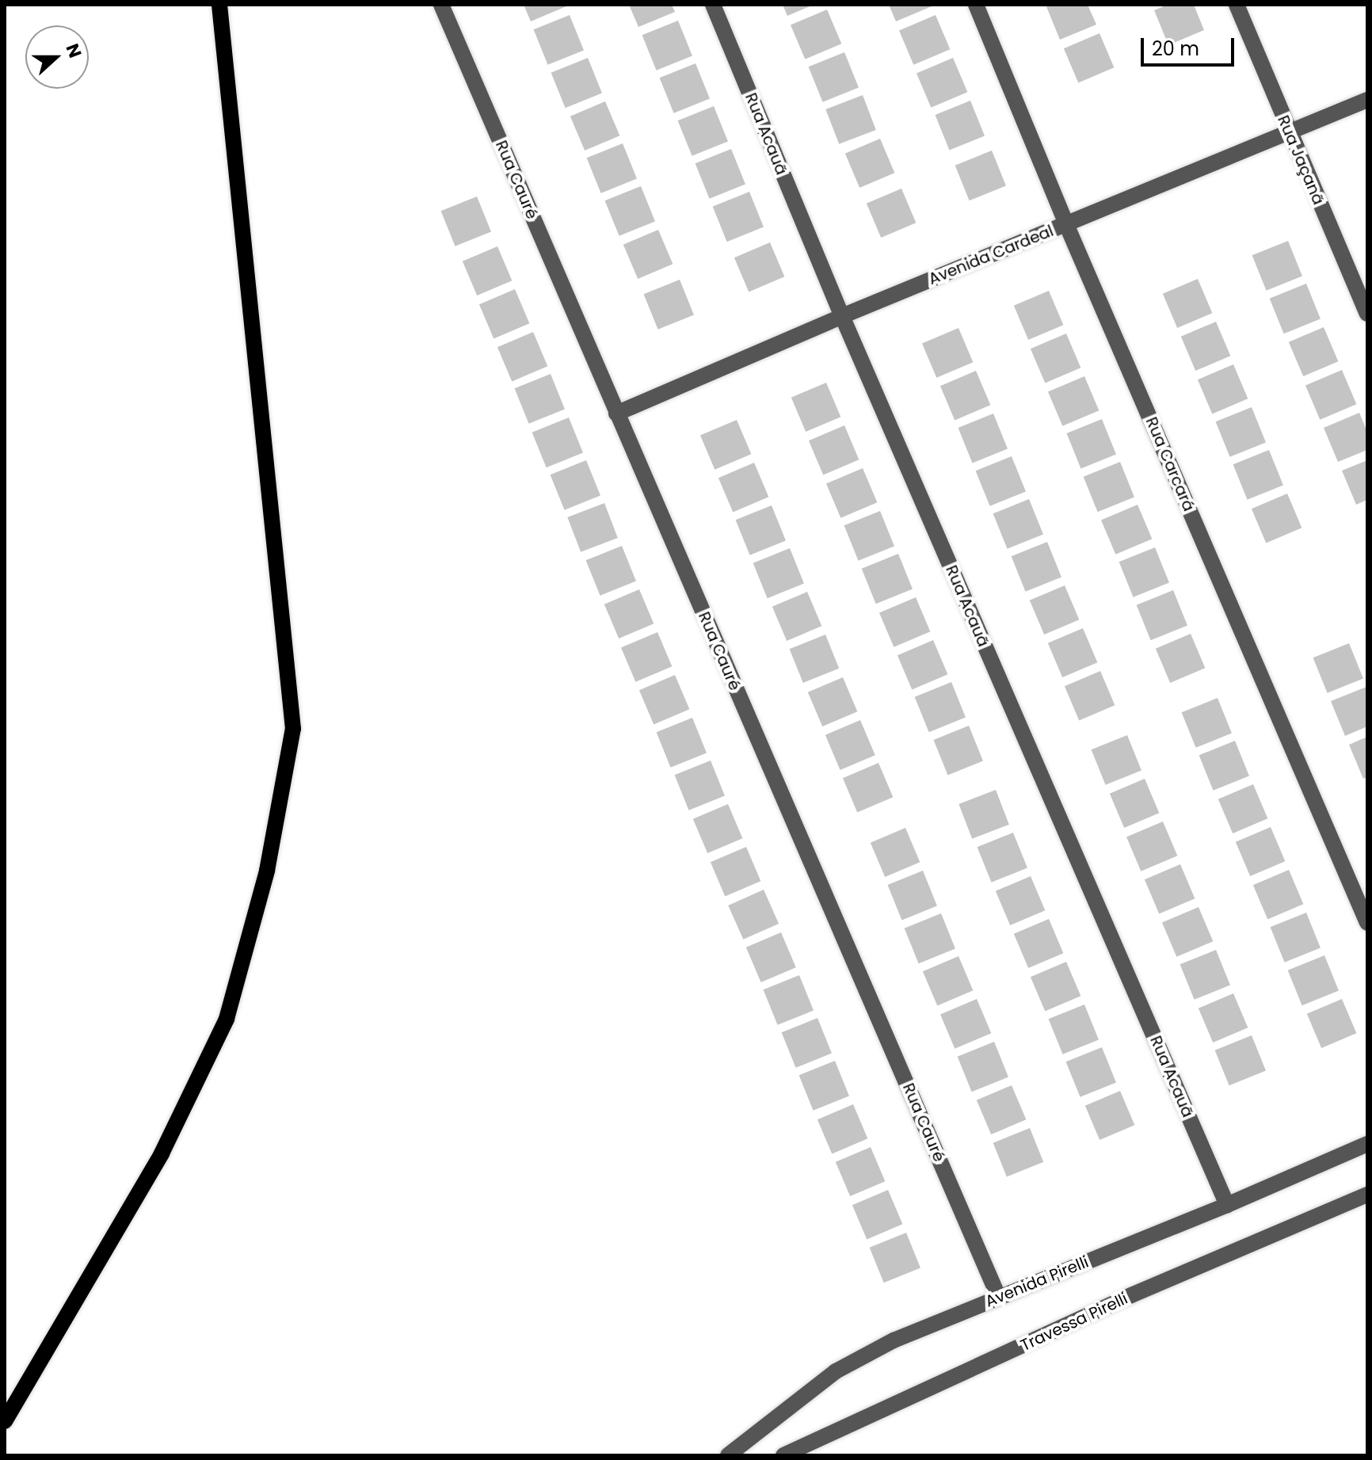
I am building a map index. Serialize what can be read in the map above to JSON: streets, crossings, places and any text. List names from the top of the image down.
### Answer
{
  "streets": {
    "street": [
      "Rua Acauã",
      "Rua Jaçanã",
      "Rua Cauré",
      "Avenida Cardeal",
      "Rua Carcará",
      "Avenida Pirelli",
      "Travessa Pirelli"
    ]
  },
  "crossings": [
    ["Rua Acauã", "Avenida Cardeal"],
    ["Rua Acauã", "Avenida Pirelli"],
    ["Rua Jaçanã", "Avenida Cardeal"],
    ["Rua Cauré", "Avenida Cardeal"],
    ["Rua Cauré", "Avenida Pirelli"],
    ["Avenida Cardeal", "Rua Carcará"]
  ],
  "scale_bar": "20 m",
  "north": "right"
}
